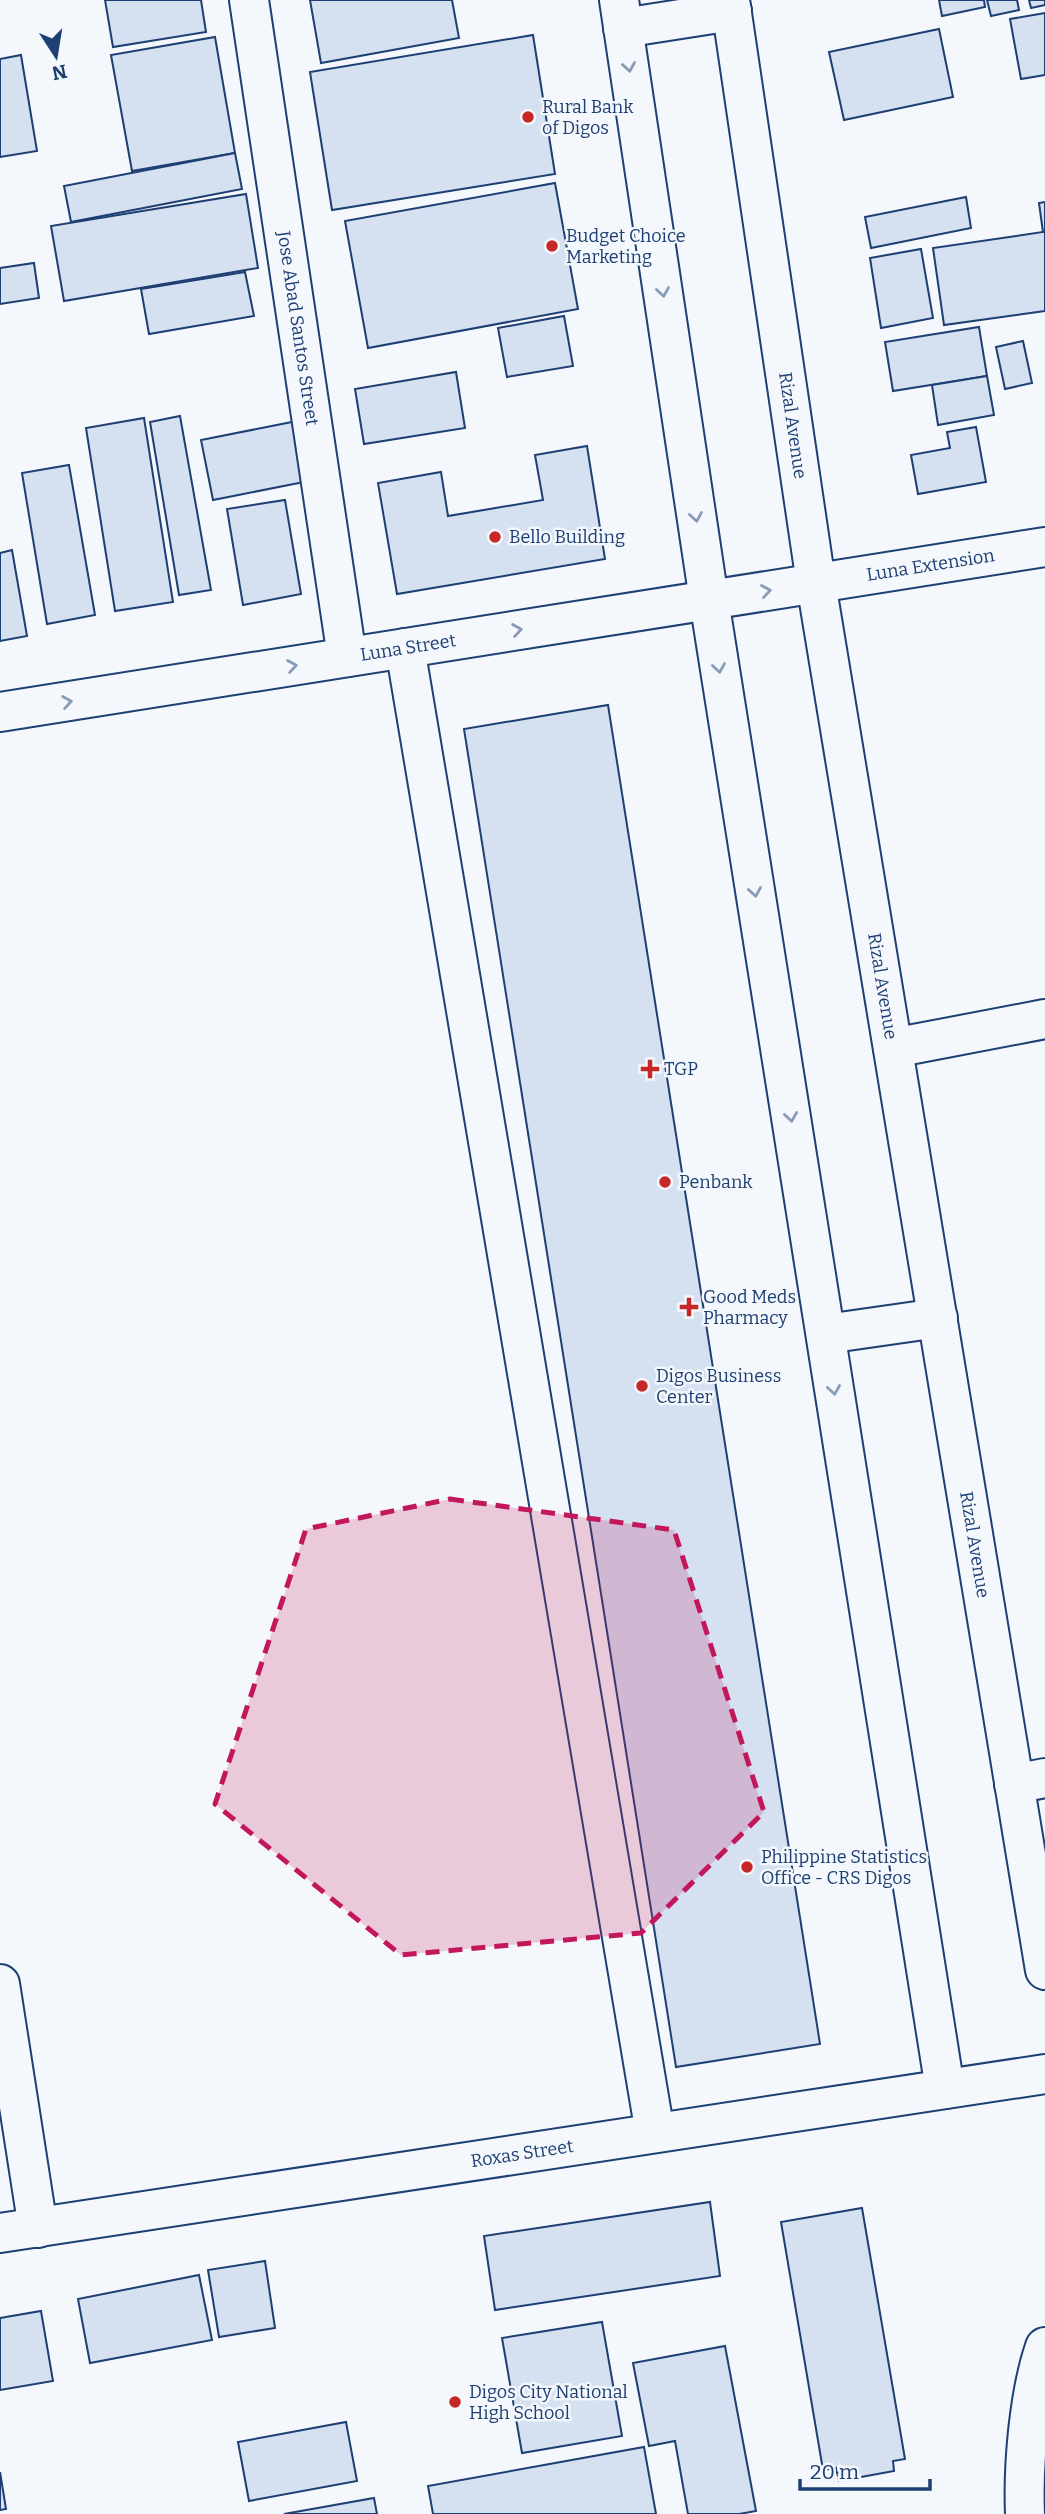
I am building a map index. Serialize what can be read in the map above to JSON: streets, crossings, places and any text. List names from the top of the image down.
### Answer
{
  "streets": {
    "street": [
      "Jose Abad Santos Street",
      "Rizal Avenue",
      "Luna Extension",
      "Luna Street",
      "Roxas Street"
    ]
  },
  "crossings": [
    ["Jose Abad Santos Street", "Luna Street"],
    ["Rizal Avenue", "Luna Extension"],
    ["Rizal Avenue", "Luna Street"],
    ["Luna Extension", "Luna Street"]
  ],
  "one_way": ["Luna Street"],
  "places": {
    "other": [
      "Rural Bank of Digos",
      "Budget Choice Marketing",
      "Bello Building",
      "Penbank",
      "Digos Business Center",
      "Philippine Statistics Office - CRS Digos",
      "Digos City National High School"
    ],
    "health": ["TGP", "Good Meds Pharmacy"]
  },
  "scale_bar": "20 m",
  "north": "bottom"
}
